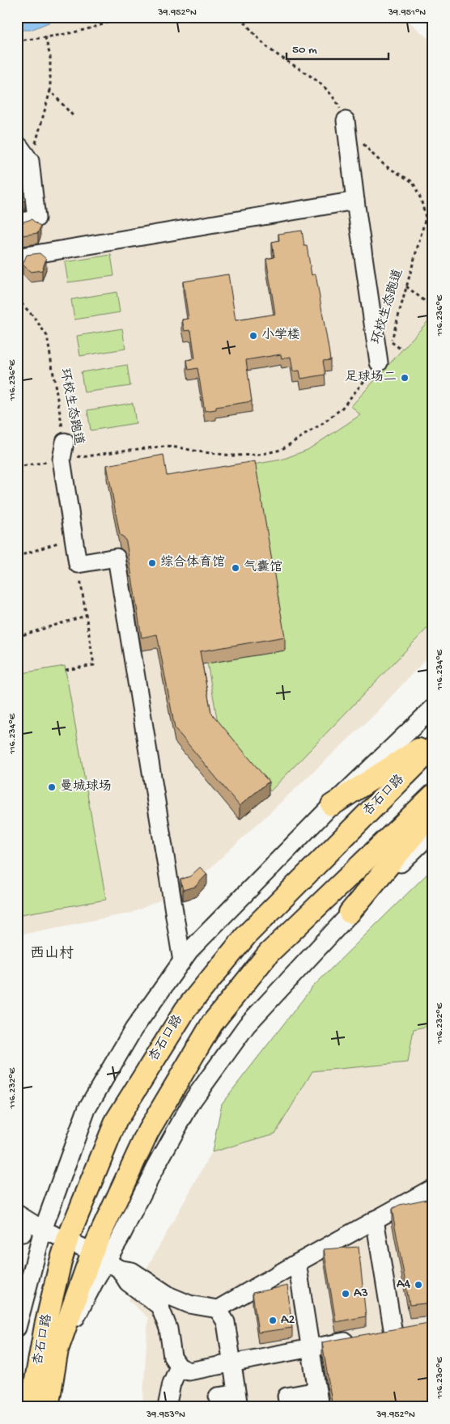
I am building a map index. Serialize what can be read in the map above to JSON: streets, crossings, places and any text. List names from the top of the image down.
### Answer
{
  "streets": {
    "main road": ["杏石口路"],
    "path": ["环校生态跑道"]
  },
  "districts": ["西山村"],
  "places": [
    "小学楼",
    "足球场二",
    "综合体育馆",
    "气囊馆",
    "曼城球场",
    "A4",
    "A3",
    "A2"
  ],
  "scale_bar": "50 m",
  "coordinates": [
    "39.952°N",
    "39.951°N",
    "116.236°E",
    "116.234°E",
    "116.232°E",
    "116.230°E",
    "39.953°N"
  ]
}
